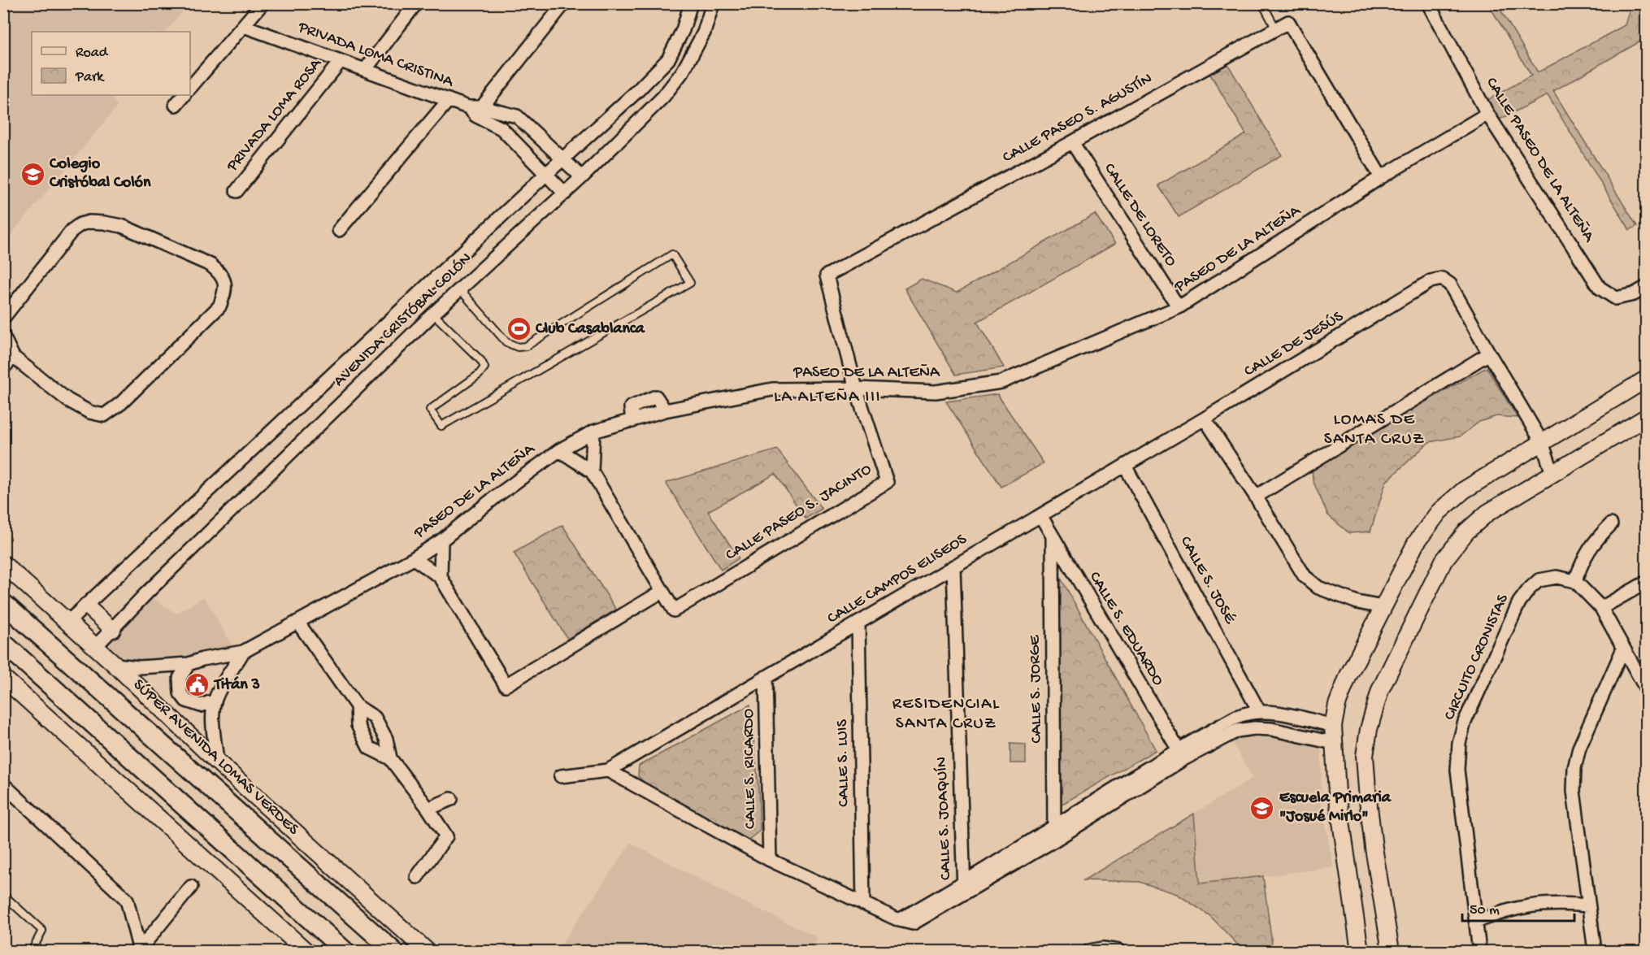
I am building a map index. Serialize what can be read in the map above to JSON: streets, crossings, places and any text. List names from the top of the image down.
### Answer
{
  "streets": {
    "main road": ["SÚPER AVENIDA LOMAS VERDES"],
    "street": [
      "PRIVADA LOMA CRISTINA",
      "PRIVADA LOMA ROSA",
      "CALLE PASEO S. AGUSTÍN",
      "CALLE PASEO DE LA ALTEÑA",
      "CALLE DE LORETO",
      "PASEO DE LA ALTEÑA",
      "AVENIDA CRISTÓBAL COLÓN",
      "CALLE DE JESÚS",
      "CALLE PASEO S. JACINTO",
      "CALLE CAMPOS ELISEOS",
      "CALLE S. JOSÉ",
      "CALLE S. EDUARDO",
      "CIRCUITO CRONISTAS",
      "CALLE S. JORGE",
      "CALLE S. LUIS",
      "CALLE S. RICARDO",
      "CALLE S. JOAQUÍN"
    ]
  },
  "crossings": [
    ["PRIVADA LOMA CRISTINA", "PRIVADA LOMA ROSA"],
    ["PRIVADA LOMA CRISTINA", "AVENIDA CRISTÓBAL COLÓN"],
    ["CALLE PASEO S. AGUSTÍN", "CALLE DE LORETO"],
    ["CALLE PASEO S. AGUSTÍN", "PASEO DE LA ALTEÑA"],
    ["CALLE PASEO S. AGUSTÍN", "CALLE PASEO S. JACINTO"],
    ["CALLE PASEO DE LA ALTEÑA", "PASEO DE LA ALTEÑA"],
    ["CALLE DE LORETO", "PASEO DE LA ALTEÑA"],
    ["PASEO DE LA ALTEÑA", "CALLE PASEO S. JACINTO"],
    ["PASEO DE LA ALTEÑA", "SÚPER AVENIDA LOMAS VERDES"],
    ["AVENIDA CRISTÓBAL COLÓN", "SÚPER AVENIDA LOMAS VERDES"],
    ["CALLE DE JESÚS", "CALLE CAMPOS ELISEOS"],
    ["CALLE CAMPOS ELISEOS", "CALLE S. JOSÉ"],
    ["CALLE CAMPOS ELISEOS", "CALLE S. EDUARDO"],
    ["CALLE CAMPOS ELISEOS", "CALLE S. LUIS"],
    ["CALLE CAMPOS ELISEOS", "CALLE S. RICARDO"],
    ["CALLE CAMPOS ELISEOS", "CALLE S. JOAQUÍN"],
    ["CALLE S. EDUARDO", "CALLE S. JORGE"]
  ],
  "districts": ["LA ALTEÑA III", "LOMAS DE SANTA CRUZ", "RESIDENCIAL SANTA CRUZ"],
  "places": {
    "school or university": ["Colegio Cristóbal Colón", "Escuela Primaria \"Josué Mirlo\""],
    "sports": ["Club Casablanca"],
    "public building": ["Titán 3"]
  },
  "legend": ["Road", "Park"],
  "scale_bar": "50 m"
}
